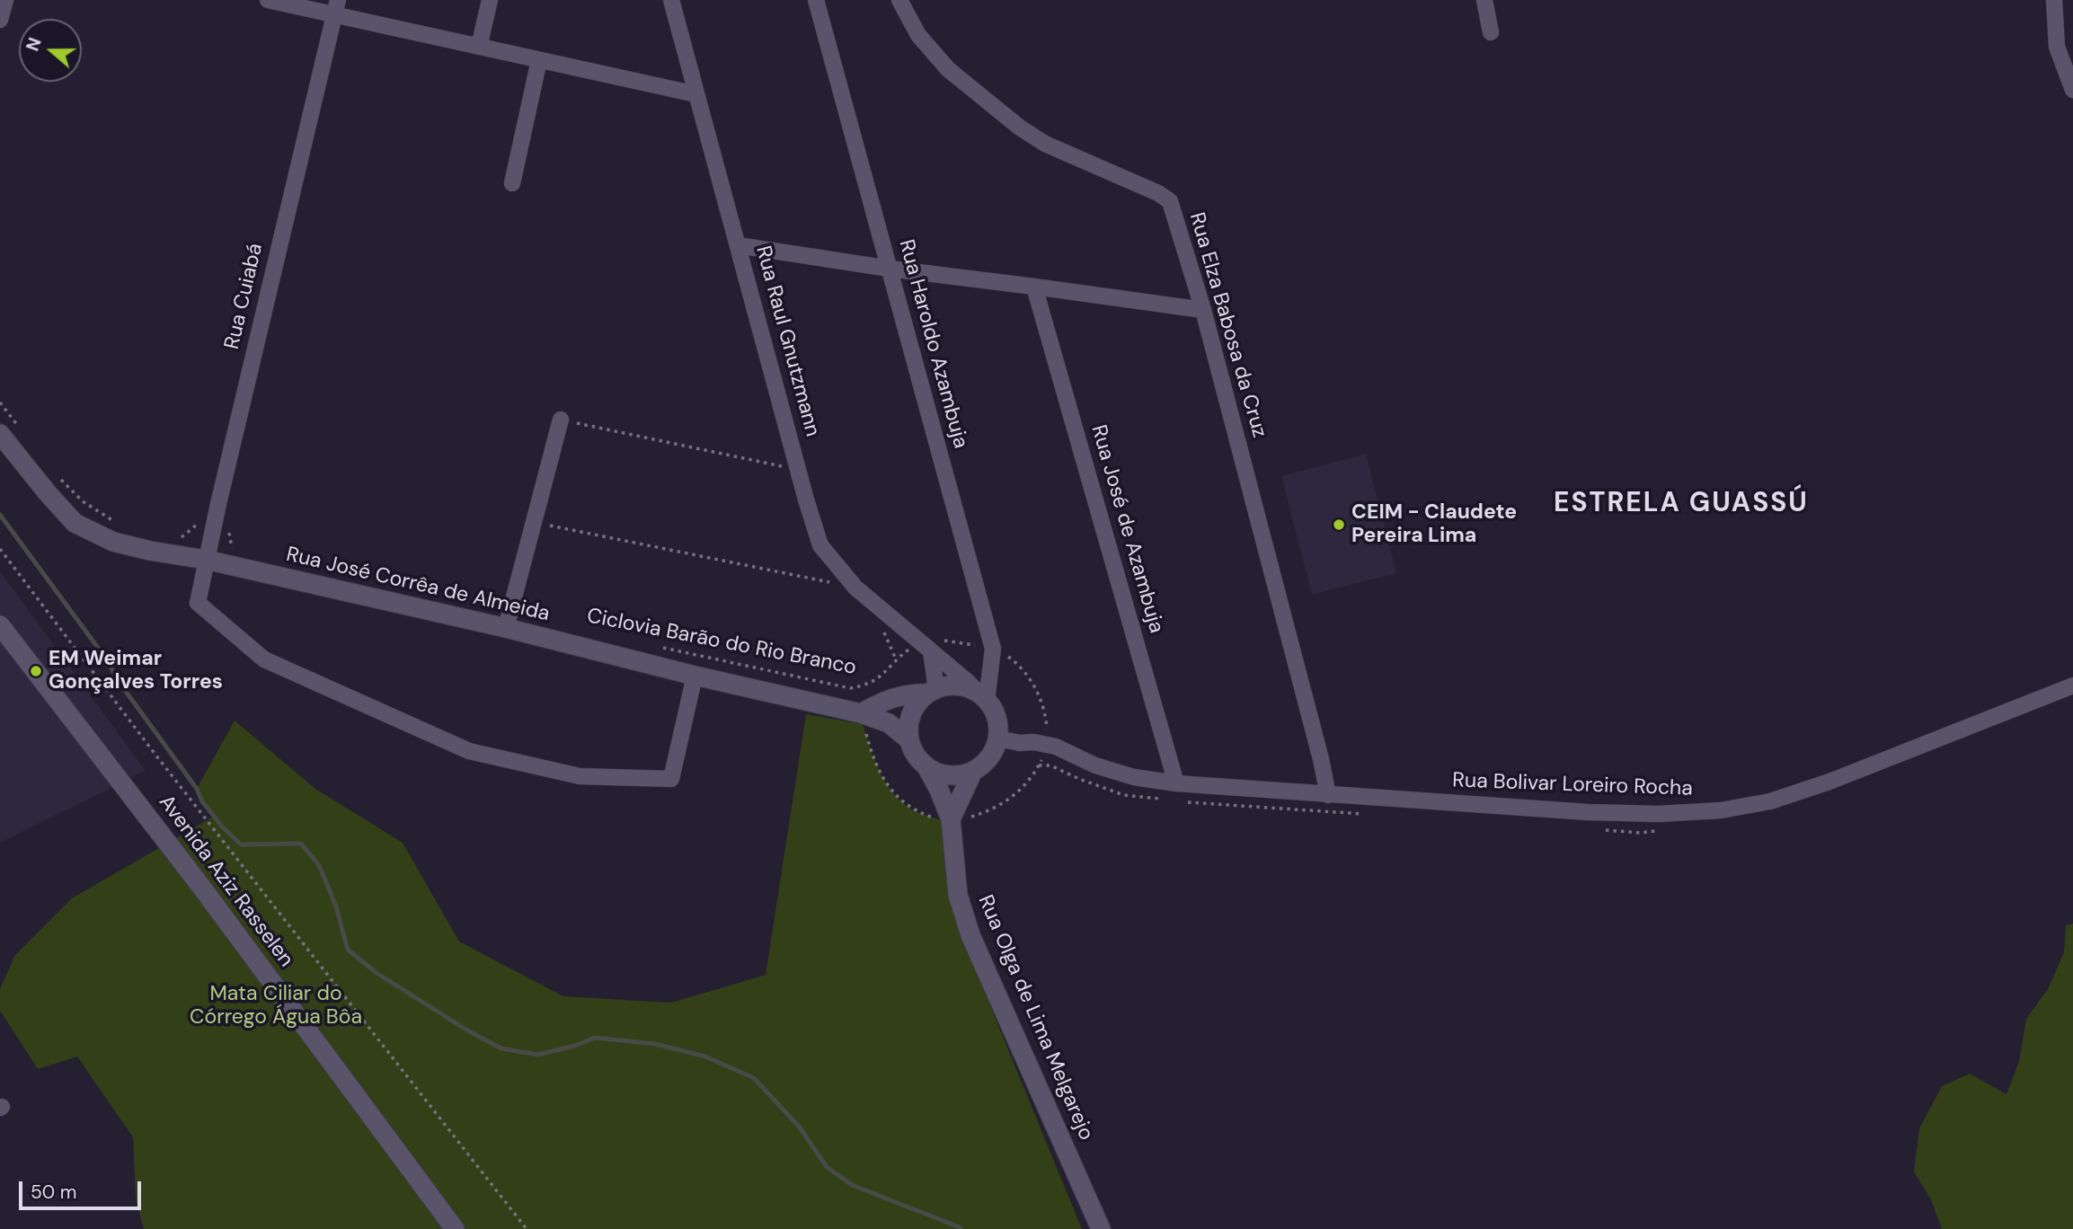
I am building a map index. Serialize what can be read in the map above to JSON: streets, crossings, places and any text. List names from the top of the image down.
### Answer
{
  "streets": {
    "street": [
      "Rua Cuiabá",
      "Rua Elza Babosa da Cruz",
      "Rua Raul Gnutzmann",
      "Rua Haroldo Azambuja",
      "Rua José de Azambuja",
      "Rua José Corrêa de Almeida",
      "Rua Bolivar Loreiro Rocha",
      "Avenida Aziz Rasselen",
      "Rua Olga de Lima Melgarejo"
    ],
    "path": ["Ciclovia Barão do Rio Branco"]
  },
  "crossings": [
    ["Rua Cuiabá", "Rua José Corrêa de Almeida"],
    ["Rua Elza Babosa da Cruz", "Rua Bolivar Loreiro Rocha"],
    ["Rua Raul Gnutzmann", "Rua Haroldo Azambuja"],
    ["Rua Raul Gnutzmann", "Rua José Corrêa de Almeida"],
    ["Rua Raul Gnutzmann", "Ciclovia Barão do Rio Branco"],
    ["Rua Raul Gnutzmann", "Rua Bolivar Loreiro Rocha"],
    ["Rua Raul Gnutzmann", "Rua Olga de Lima Melgarejo"],
    ["Rua Haroldo Azambuja", "Rua José Corrêa de Almeida"],
    ["Rua Haroldo Azambuja", "Rua Bolivar Loreiro Rocha"],
    ["Rua Haroldo Azambuja", "Rua Olga de Lima Melgarejo"],
    ["Rua José de Azambuja", "Rua Bolivar Loreiro Rocha"],
    ["Rua José Corrêa de Almeida", "Rua Bolivar Loreiro Rocha"],
    ["Rua José Corrêa de Almeida", "Rua Olga de Lima Melgarejo"],
    ["Rua Bolivar Loreiro Rocha", "Rua Olga de Lima Melgarejo"]
  ],
  "districts": ["ESTRELA GUASSÚ"],
  "parks": ["Mata Ciliar do Córrego Água Bôa"],
  "places": ["CEIM - Claudete Pereira Lima", "EM Weimar Gonçalves Torres"],
  "scale_bar": "50 m",
  "north": "left"
}
